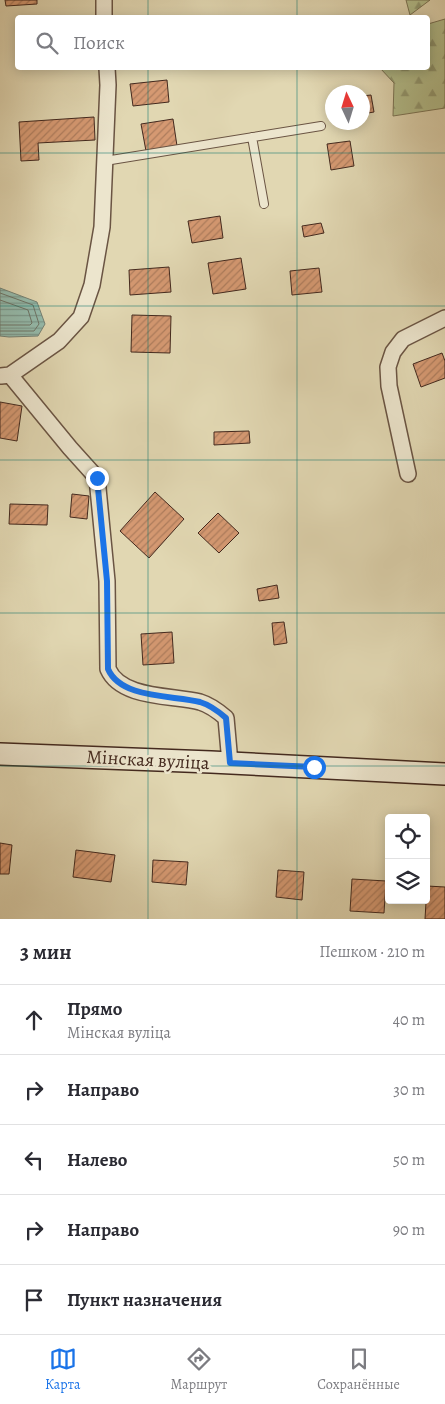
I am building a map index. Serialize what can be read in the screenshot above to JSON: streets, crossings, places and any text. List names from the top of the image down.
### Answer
{
  "streets": {
    "main road": ["Мінская вуліца"]
  },
  "north": "top",
  "page": {
    "search": "Поиск",
    "heading": ["3 мин", "Пешком · 210 m"],
    "list": [
      ["Прямо", "Мінская вуліца", "40 m"],
      ["Направо", "30 m"],
      ["Налево", "50 m"],
      ["Направо", "90 m"],
      "Пункт назначения"
    ],
    "nav": ["Карта", "Маршрут", "Сохранённые"]
  }
}
